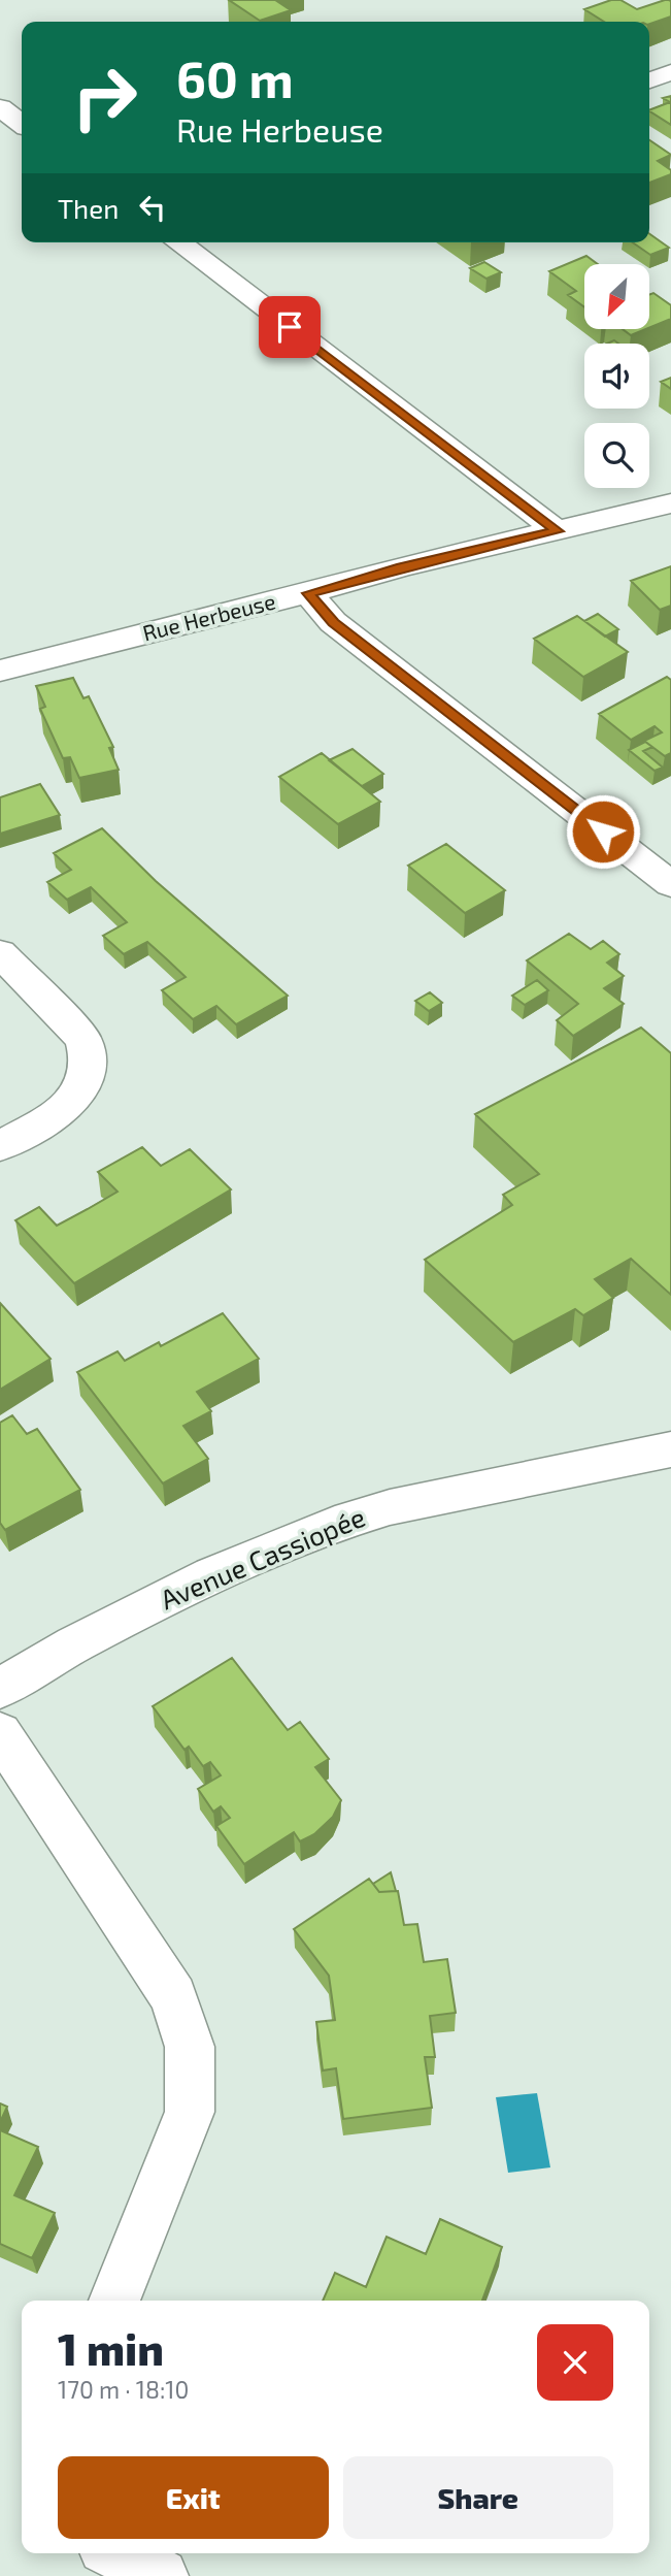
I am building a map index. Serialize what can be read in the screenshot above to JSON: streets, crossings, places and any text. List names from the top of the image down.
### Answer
{
  "streets": {
    "street": ["Rue Herbeuse", "Avenue Cassiopée"]
  },
  "north": "bottom left",
  "page": {
    "turn": ["60 m", "Rue Herbeuse"],
    "then": "Then",
    "heading": ["1 min", "170 m · 18:10"],
    "buttons": ["Exit", "Share"]
  }
}
